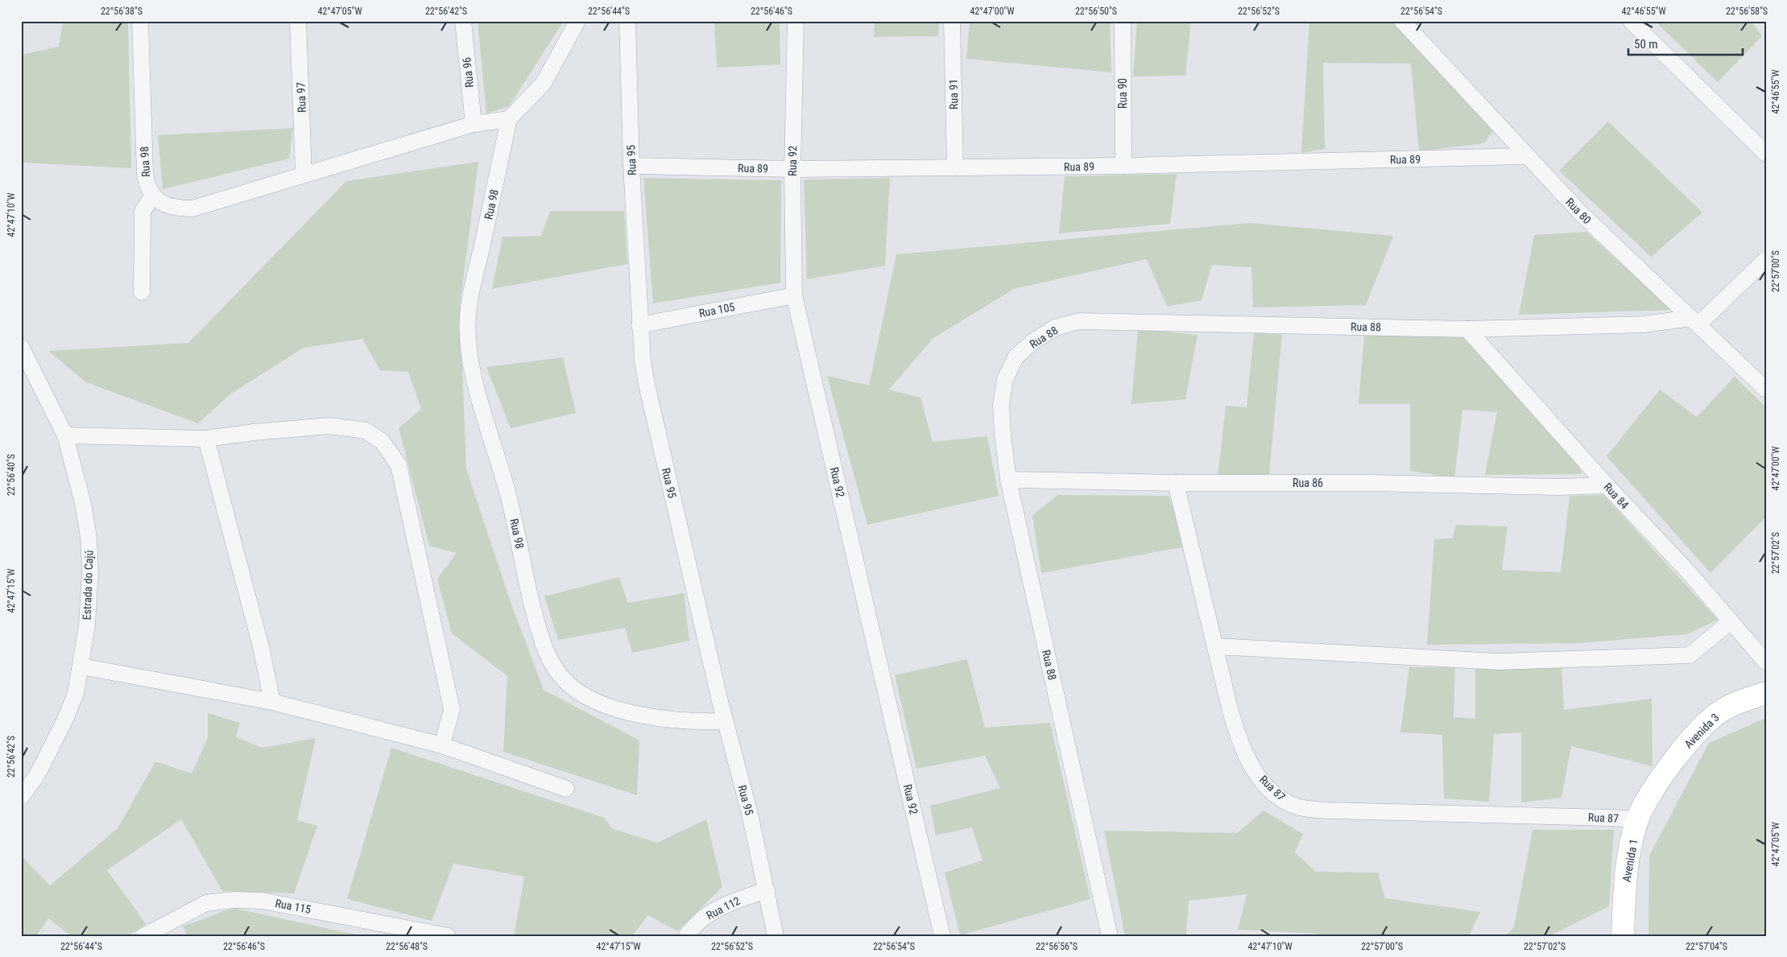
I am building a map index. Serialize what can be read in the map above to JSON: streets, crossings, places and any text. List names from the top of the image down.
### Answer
{
  "streets": {
    "main road": ["Avenida 3", "Avenida 1"],
    "street": [
      "Rua 96",
      "Rua 90",
      "Rua 91",
      "Rua 97",
      "Rua 89",
      "Rua 95",
      "Rua 92",
      "Rua 98",
      "Rua 80",
      "Rua 105",
      "Rua 88",
      "Rua 86",
      "Rua 84",
      "Estrada do Cajú",
      "Rua 87",
      "Rua 115",
      "Rua 112"
    ]
  },
  "crossings": [
    ["Rua 90", "Rua 89"],
    ["Rua 91", "Rua 89"],
    ["Rua 89", "Rua 95"],
    ["Rua 89", "Rua 92"],
    ["Rua 89", "Rua 80"],
    ["Rua 95", "Rua 98"],
    ["Rua 95", "Rua 105"],
    ["Rua 95", "Rua 112"],
    ["Rua 92", "Rua 105"],
    ["Rua 80", "Rua 88"],
    ["Rua 88", "Rua 86"],
    ["Rua 88", "Rua 84"],
    ["Rua 86", "Rua 84"],
    ["Rua 86", "Rua 87"],
    ["Avenida 3", "Avenida 1"],
    ["Rua 87", "Avenida 1"]
  ],
  "scale_bar": "50 m",
  "coordinates": [
    "22°56'38\"S",
    "42°47'05\"W",
    "22°56'42\"S",
    "22°56'44\"S",
    "22°56'46\"S",
    "42°47'00\"W",
    "22°56'50\"S",
    "22°56'52\"S",
    "22°56'54\"S",
    "42°46'55\"W",
    "22°56'58\"S",
    "42°47'10\"W",
    "22°57'00\"S",
    "22°56'40\"S",
    "22°57'02\"S",
    "42°47'15\"W",
    "22°56'48\"S",
    "22°56'56\"S",
    "22°57'04\"S"
  ]
}
